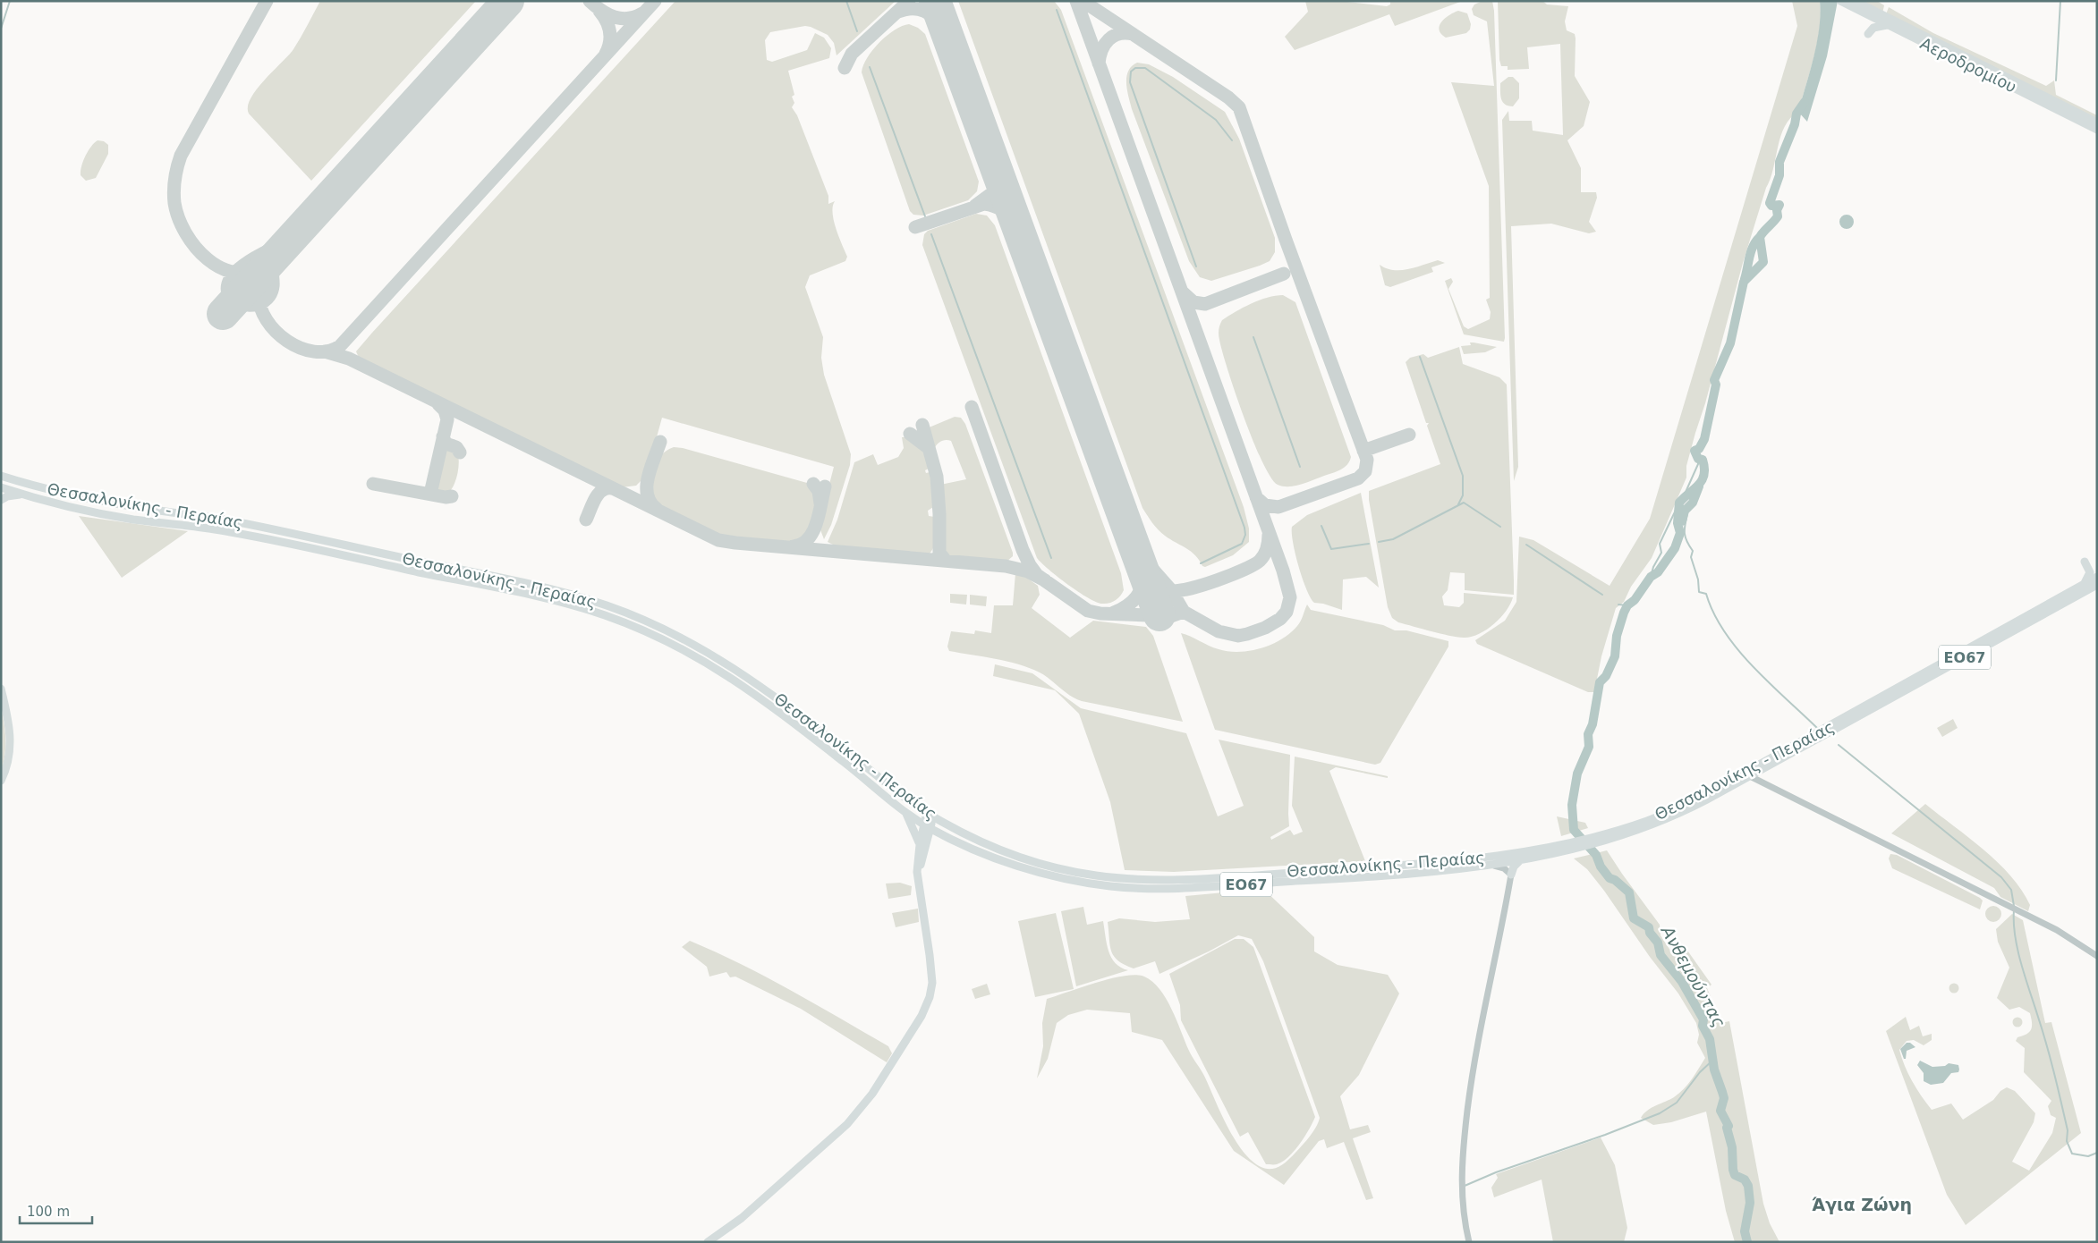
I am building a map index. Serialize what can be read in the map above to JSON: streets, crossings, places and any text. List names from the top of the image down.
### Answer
{
  "streets": {
    "main road": ["Αεροδρομίου", "Θεσσαλονίκης - Περαίας", "ΕΟ67"]
  },
  "districts": ["Άγια Ζώνη"],
  "water": ["Ανθεμούντας"],
  "scale_bar": "100 m"
}
